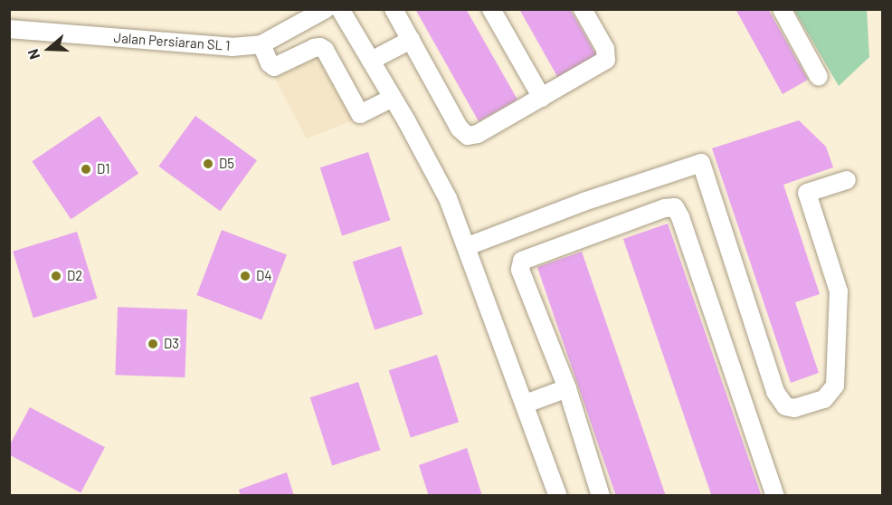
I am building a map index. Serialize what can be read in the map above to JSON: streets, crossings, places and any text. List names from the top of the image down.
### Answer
{
  "streets": {
    "street": ["Jalan Persiaran SL 1"]
  },
  "places": [
    "D5",
    "D1",
    "D2",
    "D4",
    "D3"
  ],
  "north": "left"
}
